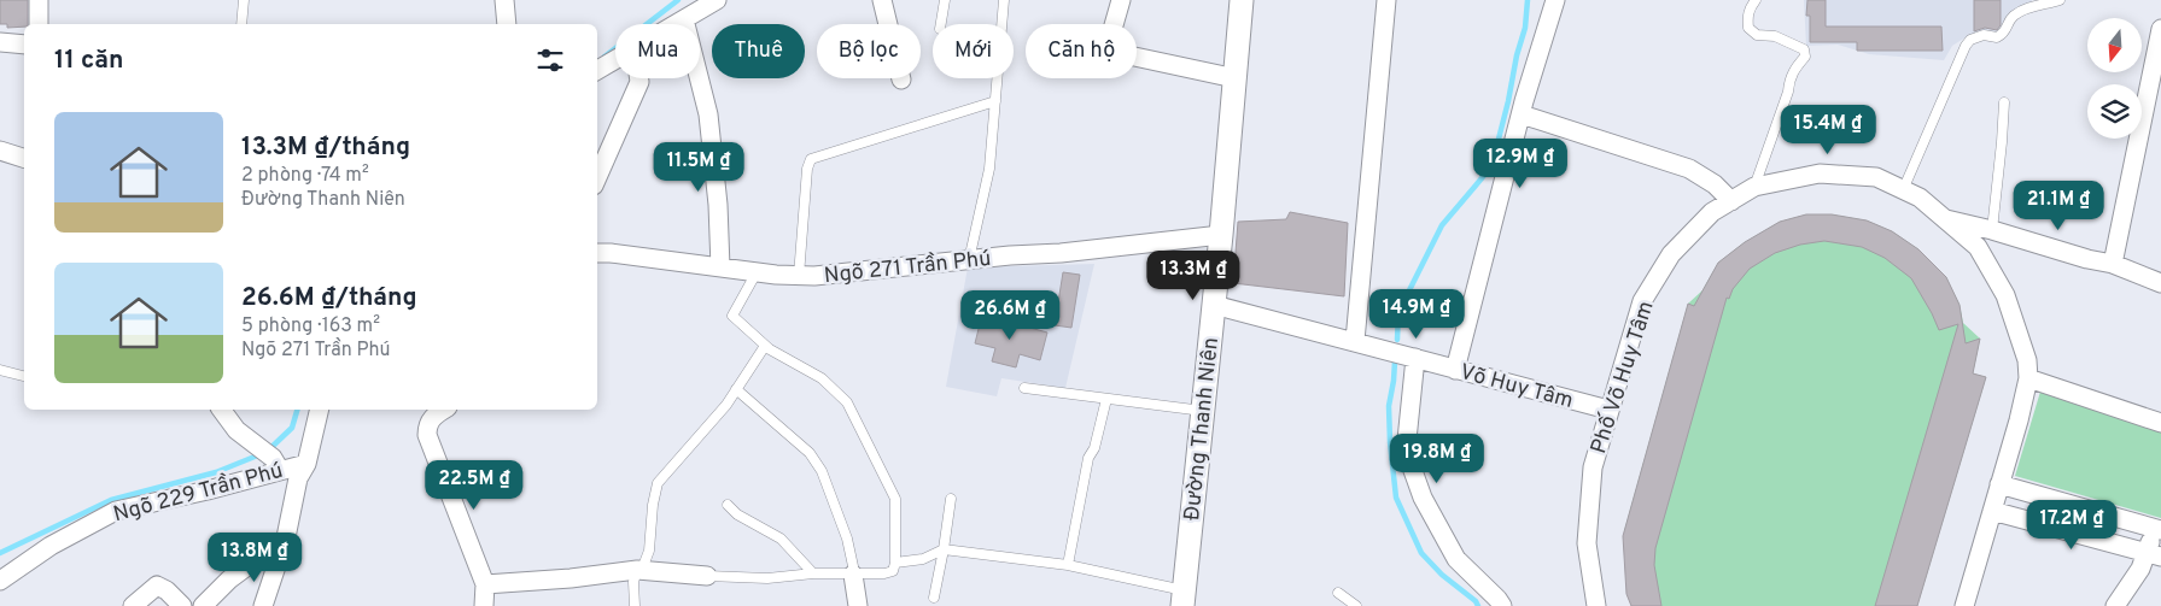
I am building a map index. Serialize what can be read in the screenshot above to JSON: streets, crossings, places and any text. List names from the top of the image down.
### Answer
{
  "streets": {
    "street": [
      "Ngõ 271 Trần Phú",
      "Phố Võ Huy Tâm",
      "Võ Huy Tâm",
      "Đường Thanh Niên",
      "Ngõ 229 Trần Phú"
    ]
  },
  "crossings": [
    ["Ngõ 271 Trần Phú", "Đường Thanh Niên"],
    ["Phố Võ Huy Tâm", "Võ Huy Tâm"],
    ["Võ Huy Tâm", "Đường Thanh Niên"]
  ],
  "north": "bottom",
  "page": {
    "chip": [
      "Mua",
      "Thuê",
      "Bộ lọc",
      "Mới",
      "Căn hộ"
    ],
    "heading": "11 căn",
    "list": [
      {
        "name": "13.3M ₫/tháng",
        "note": "2 phòng · 74 m² · Đường Thanh Niên"
      },
      {
        "name": "26.6M ₫/tháng",
        "note": "5 phòng · 163 m² · Ngõ 271 Trần Phú"
      }
    ],
    "price": [
      "15.4M ₫",
      "12.9M ₫",
      "11.5M ₫",
      "21.1M ₫",
      "13.3M ₫",
      "14.9M ₫",
      "26.6M ₫",
      "19.8M ₫",
      "22.5M ₫",
      "17.2M ₫",
      "13.8M ₫"
    ]
  }
}
